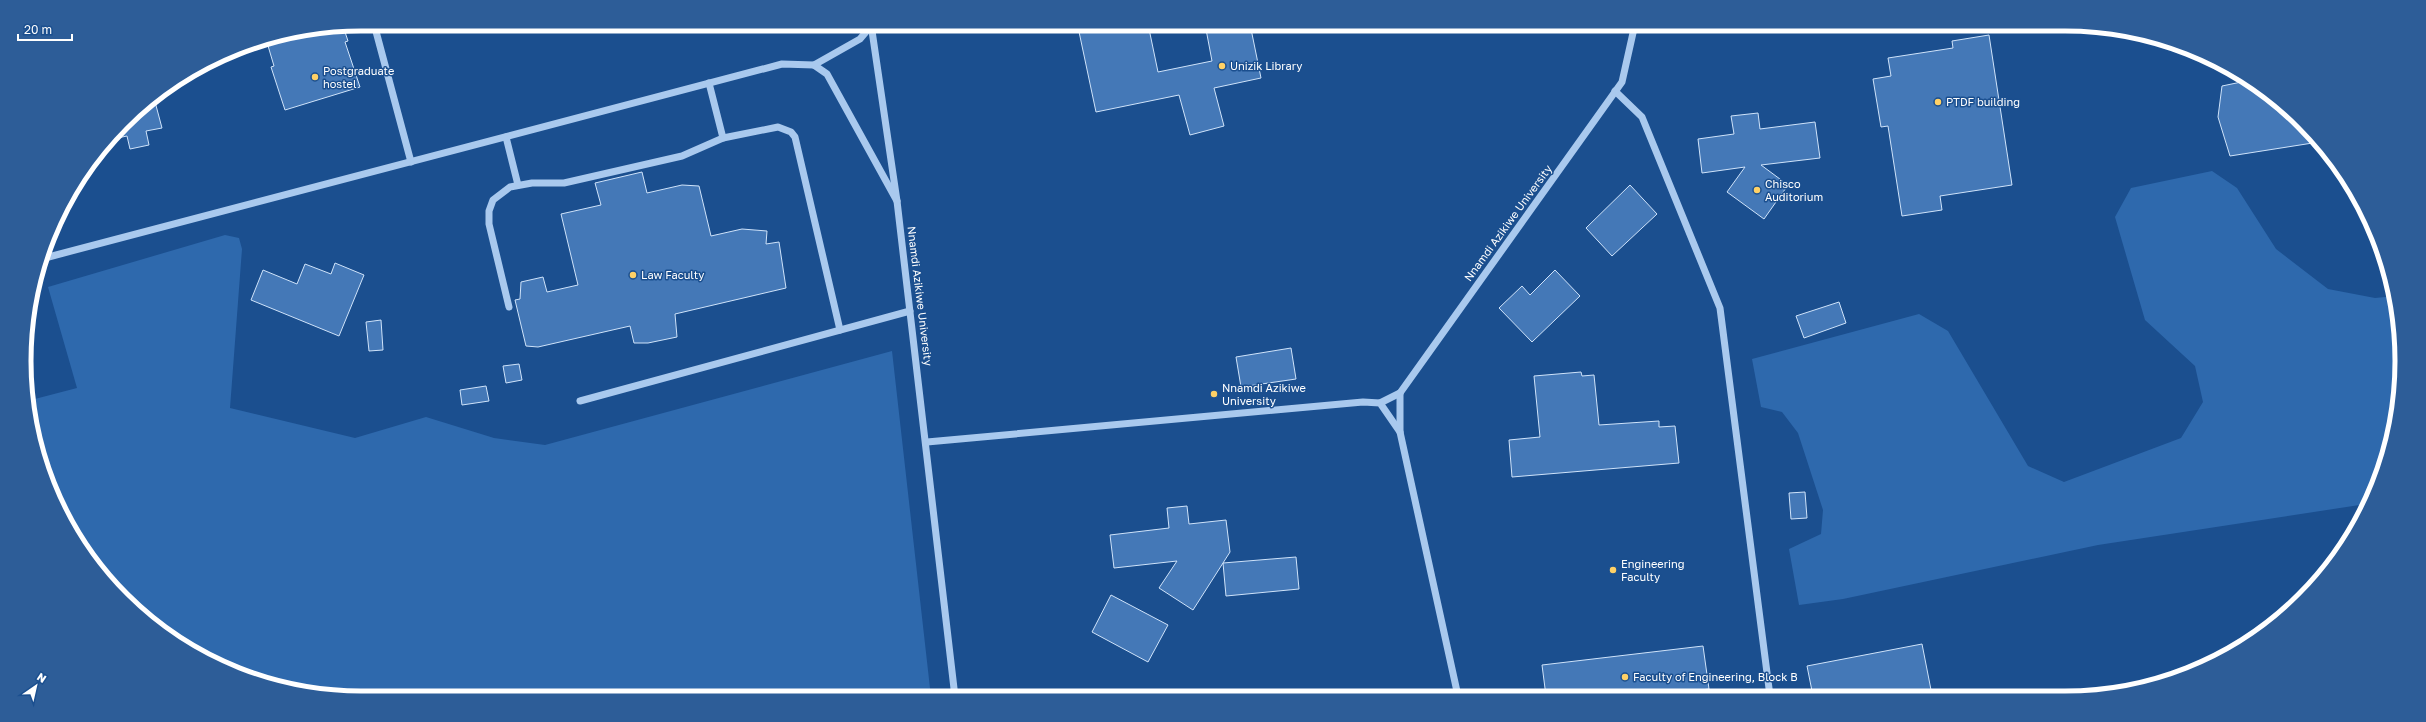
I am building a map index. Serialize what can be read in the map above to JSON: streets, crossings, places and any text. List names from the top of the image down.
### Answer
{
  "streets": {
    "street": ["Nnamdi Azikiwe University"]
  },
  "places": [
    "Unizik Library",
    "Postgraduate hostel",
    "PTDF building",
    "Chisco Auditorium",
    "Law Faculty",
    "Nnamdi Azikiwe University",
    "Engineering Faculty",
    "Faculty of Engineering, Block B"
  ],
  "scale_bar": "20 m",
  "north": "top right"
}
